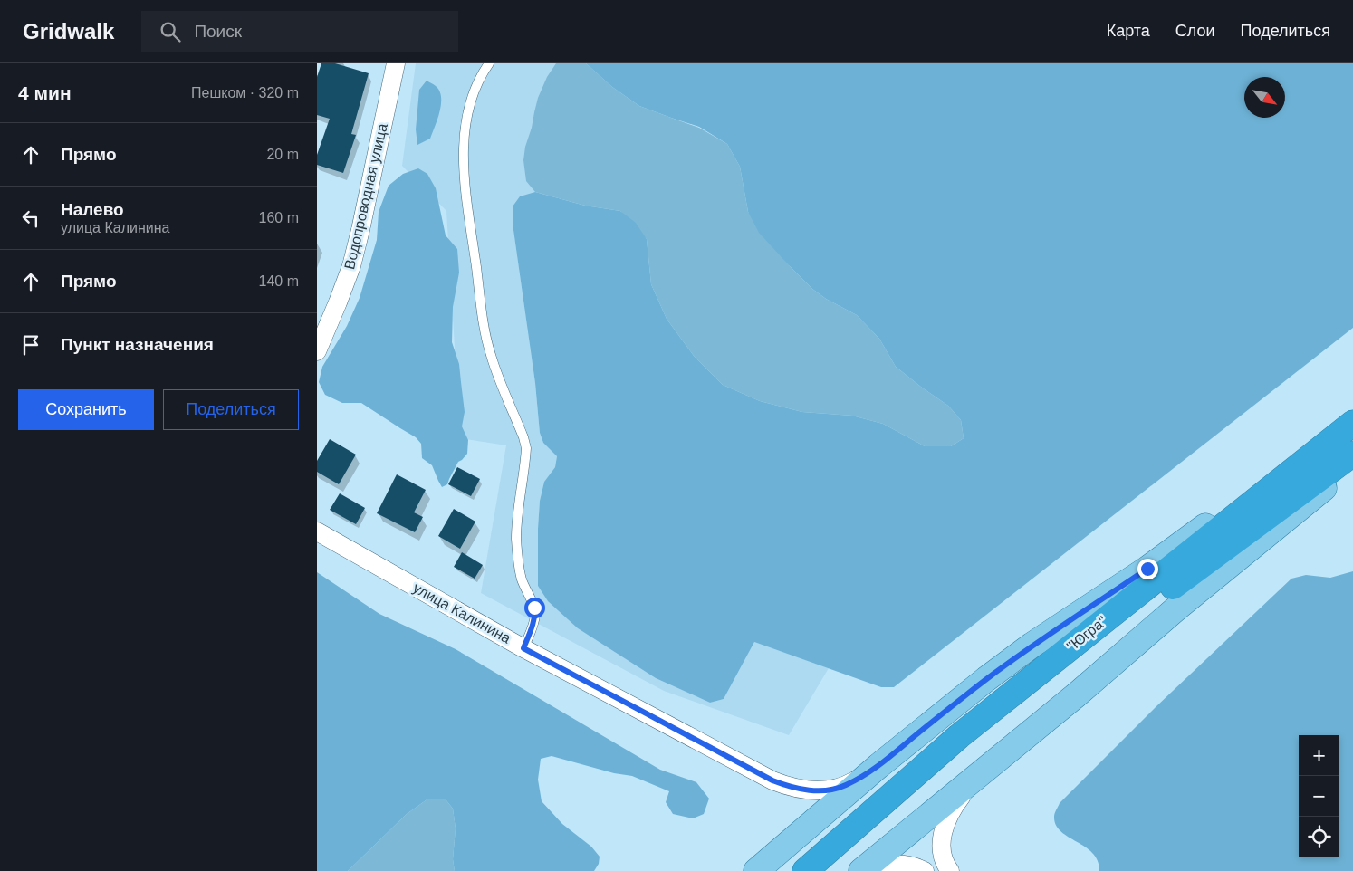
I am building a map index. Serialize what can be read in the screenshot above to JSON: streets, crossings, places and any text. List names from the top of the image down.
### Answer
{
  "streets": {
    "highway": ["\"Югра\""],
    "street": ["Водопроводная улица", "улица Калинина"]
  },
  "north": "bottom right",
  "page": {
    "header": "Gridwalk",
    "search": "Поиск",
    "nav": ["Карта", "Слои", "Поделиться"],
    "heading": ["4 мин", "Пешком · 320 m"],
    "list": [
      ["Прямо", "20 m"],
      ["Налево", "улица Калинина", "160 m"],
      ["Прямо", "140 m"],
      "Пункт назначения"
    ],
    "buttons": ["Сохранить", "Поделиться"],
    "map_buttons": ["+", "−"]
  }
}
